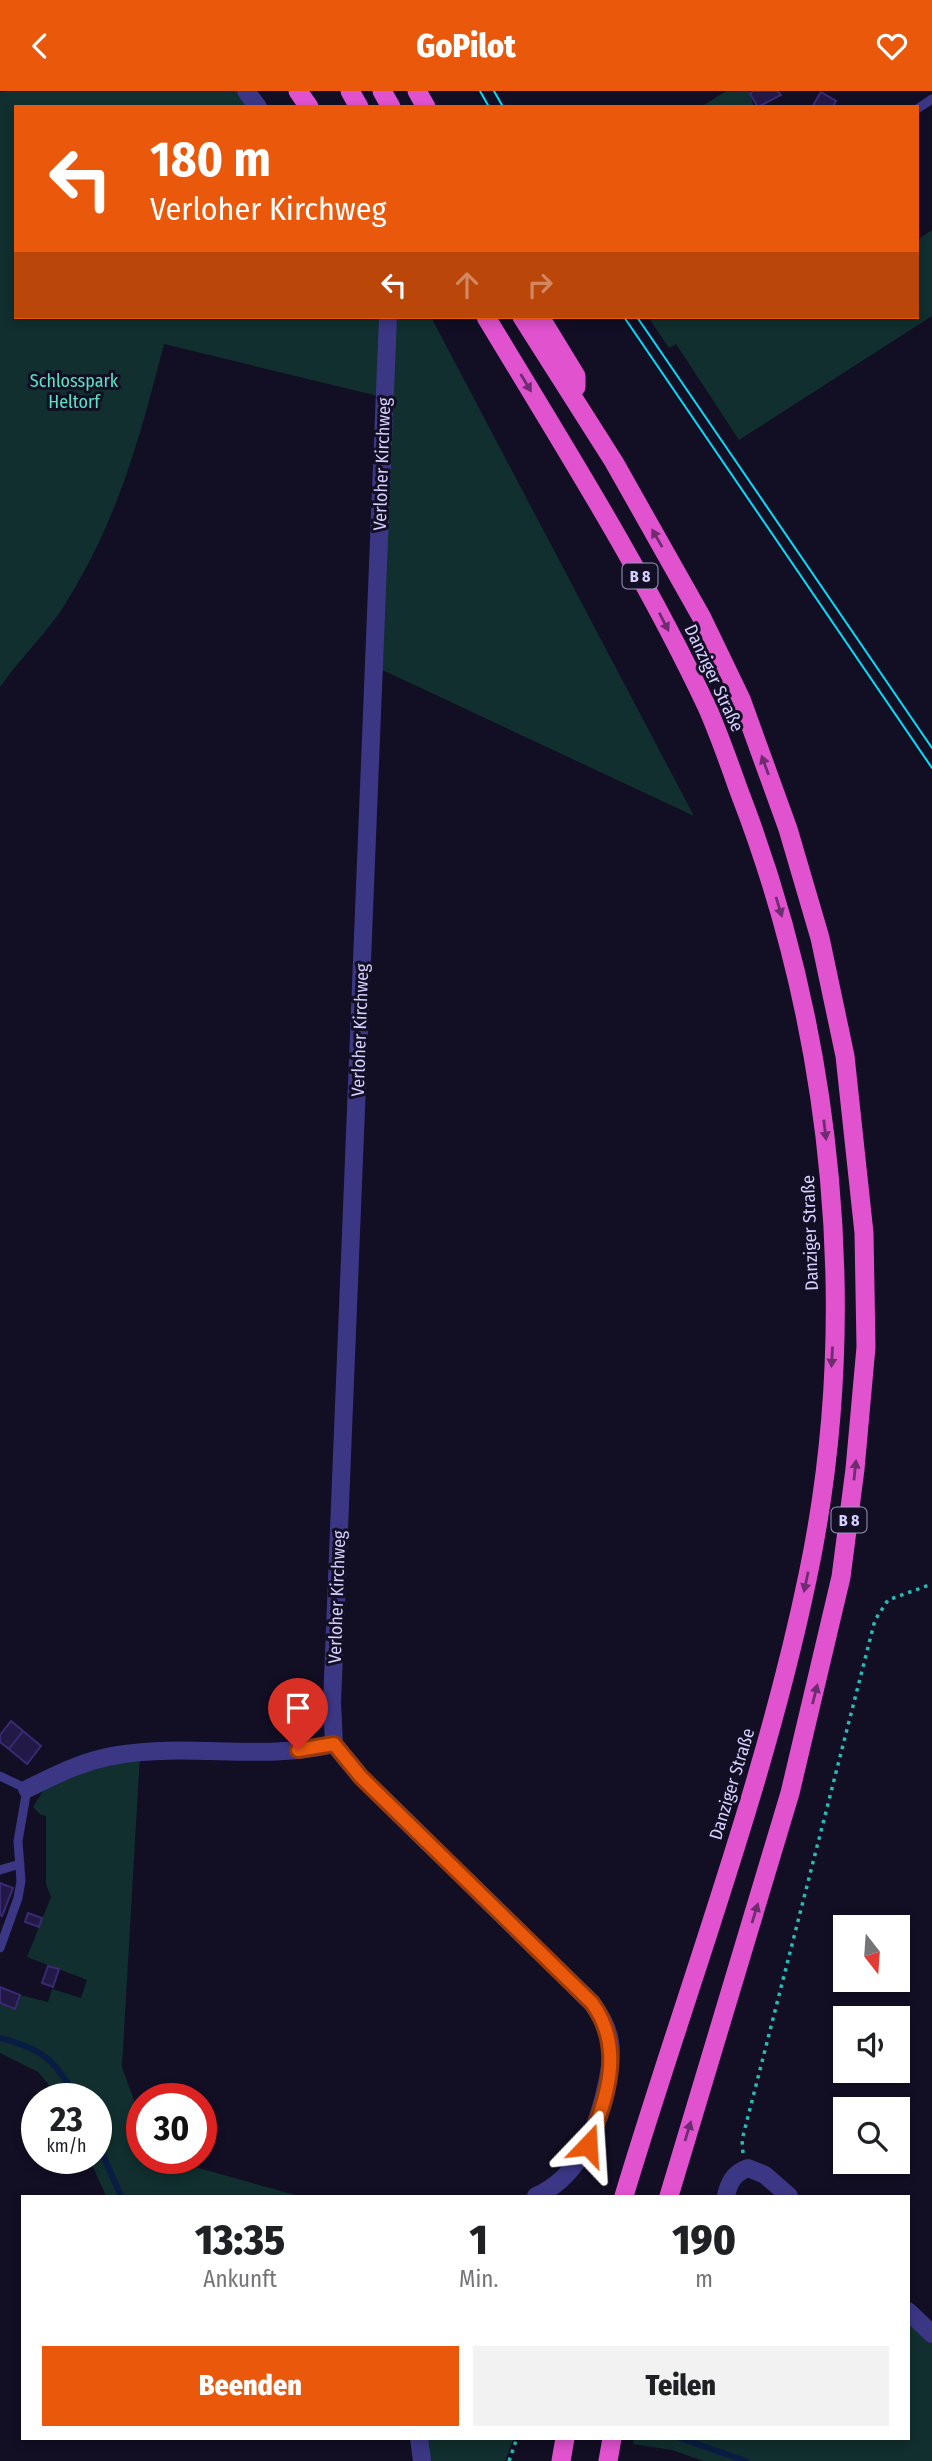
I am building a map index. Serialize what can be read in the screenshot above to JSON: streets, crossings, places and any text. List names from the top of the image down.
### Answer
{
  "streets": {
    "highway": ["B 8", "Danziger Straße"],
    "street": ["Verloher Kirchweg"]
  },
  "parks": ["Schlosspark Heltorf"],
  "north": "bottom",
  "page": {
    "header": "GoPilot",
    "turn": ["180 m", "Verloher Kirchweg"],
    "speed": "23 km/h",
    "limit": "30",
    "eta": [
      "13:35",
      "Ankunft",
      "1",
      "Min.",
      "190",
      "m"
    ],
    "buttons": ["Beenden", "Teilen"]
  }
}
